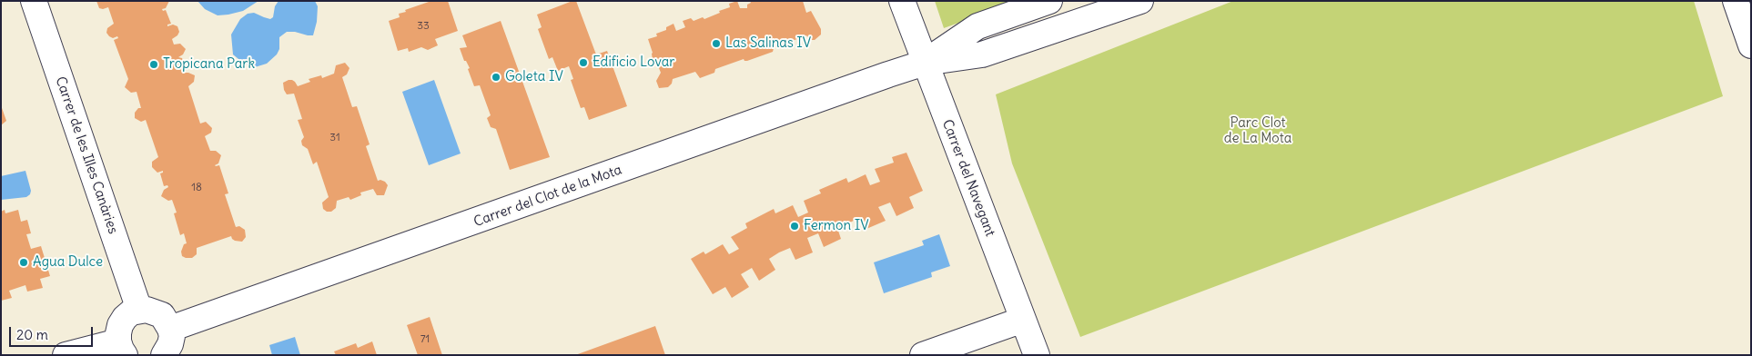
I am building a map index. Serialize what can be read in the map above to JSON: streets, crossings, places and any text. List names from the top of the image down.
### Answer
{
  "streets": {
    "street": ["Carrer de les Illes Canàries", "Carrer del Navegant", "Carrer del Clot de la Mota"]
  },
  "crossings": [
    ["Carrer del Navegant", "Carrer del Clot de la Mota"]
  ],
  "parks": ["Parc Clot de La Mota"],
  "places": [
    "Las Salinas IV",
    "Edificio Lovar",
    "Tropicana Park",
    "Goleta IV",
    "Fermon IV",
    "Agua Dulce"
  ],
  "house_numbers": [
    "33",
    "31",
    "18",
    "71"
  ],
  "scale_bar": "20 m"
}
